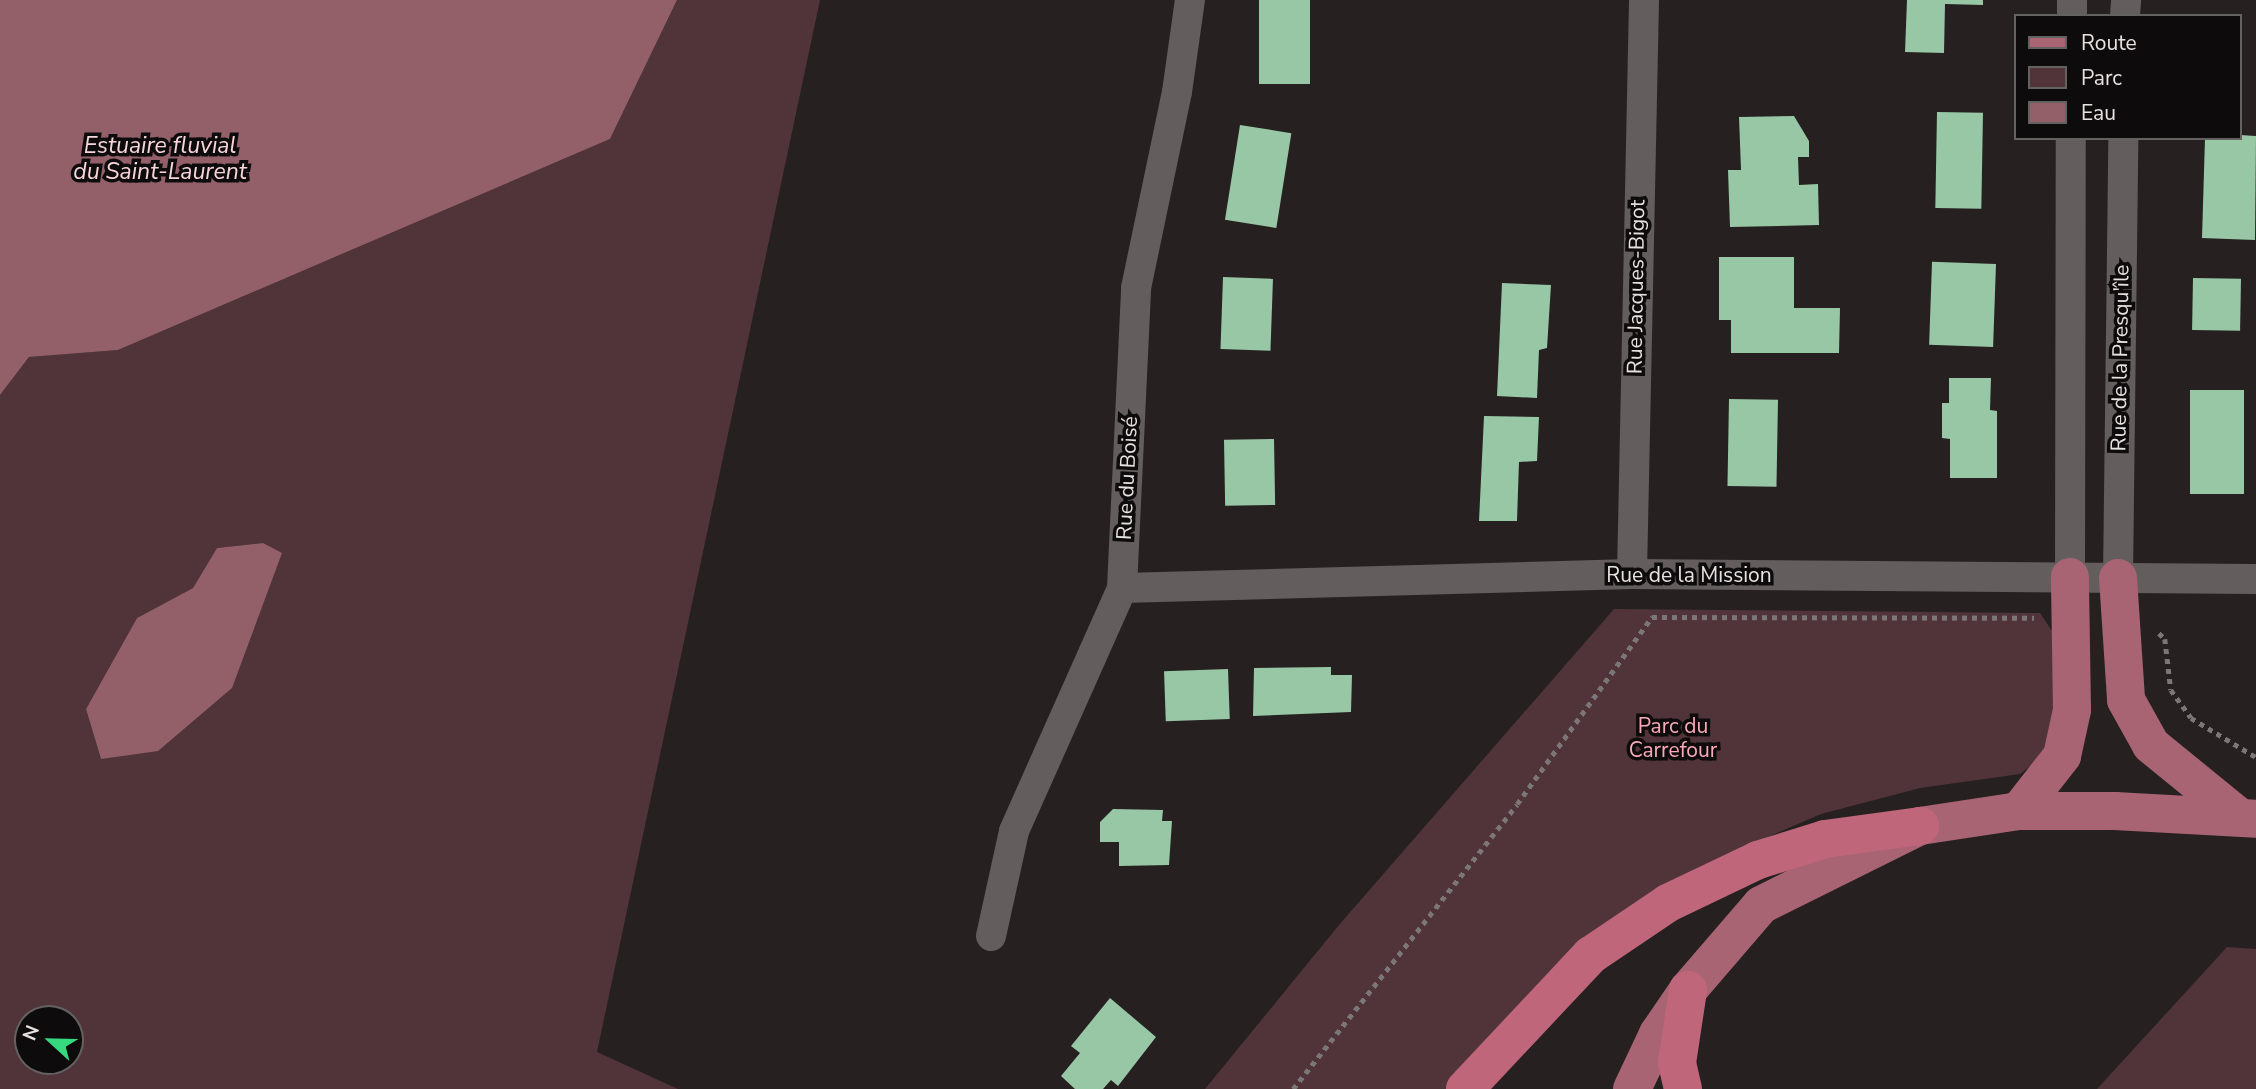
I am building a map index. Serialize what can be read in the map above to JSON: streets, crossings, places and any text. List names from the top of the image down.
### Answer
{
  "streets": {
    "street": [
      "Rue Jacques-Bigot",
      "Rue de la Presqu'île",
      "Rue du Boisé",
      "Rue de la Mission"
    ]
  },
  "crossings": [
    ["Rue Jacques-Bigot", "Rue de la Mission"],
    ["Rue de la Presqu'île", "Rue de la Mission"],
    ["Rue du Boisé", "Rue de la Mission"]
  ],
  "water": ["Estuaire fluvial du Saint-Laurent"],
  "parks": ["Parc du Carrefour"],
  "legend": ["Route", "Parc", "Eau"],
  "north": "left"
}
